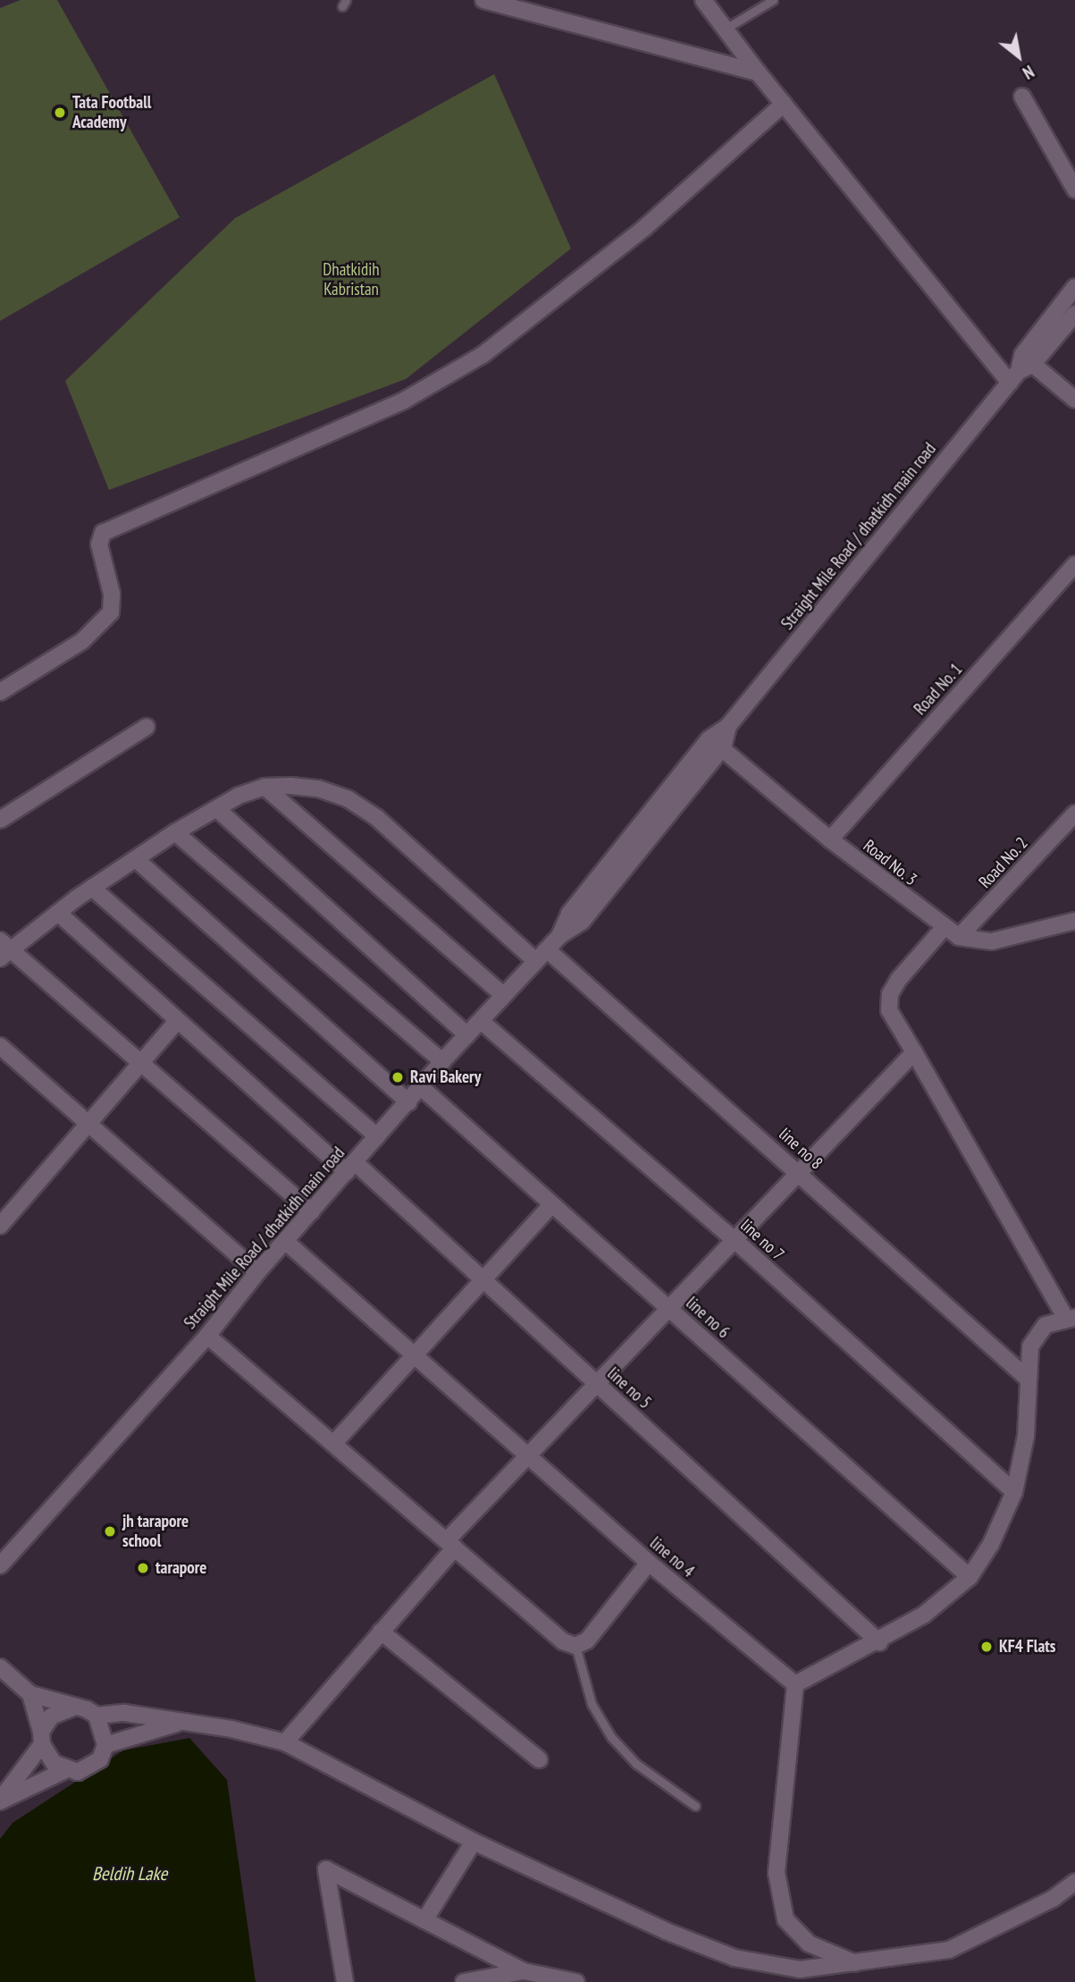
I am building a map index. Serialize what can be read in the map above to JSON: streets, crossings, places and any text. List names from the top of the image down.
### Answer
{
  "streets": {
    "street": [
      "Straight Mile Road / dhatkidh main road",
      "Road No. 1",
      "Road No. 3",
      "Road No. 2",
      "line no 8",
      "line no 7",
      "line no 6",
      "line no 5",
      "line no 4"
    ]
  },
  "crossings": [
    ["Straight Mile Road / dhatkidh main road", "Road No. 3"],
    ["Straight Mile Road / dhatkidh main road", "line no 8"],
    ["Straight Mile Road / dhatkidh main road", "line no 7"],
    ["Straight Mile Road / dhatkidh main road", "line no 6"],
    ["Straight Mile Road / dhatkidh main road", "line no 5"],
    ["Straight Mile Road / dhatkidh main road", "line no 4"],
    ["Road No. 1", "Road No. 3"],
    ["Road No. 3", "Road No. 2"]
  ],
  "water": ["Beldih Lake"],
  "parks": ["Dhatkidih Kabristan"],
  "places": [
    "Tata Football Academy",
    "Ravi Bakery",
    "jh tarapore school",
    "tarapore",
    "KF4 Flats"
  ],
  "north": "bottom right"
}
